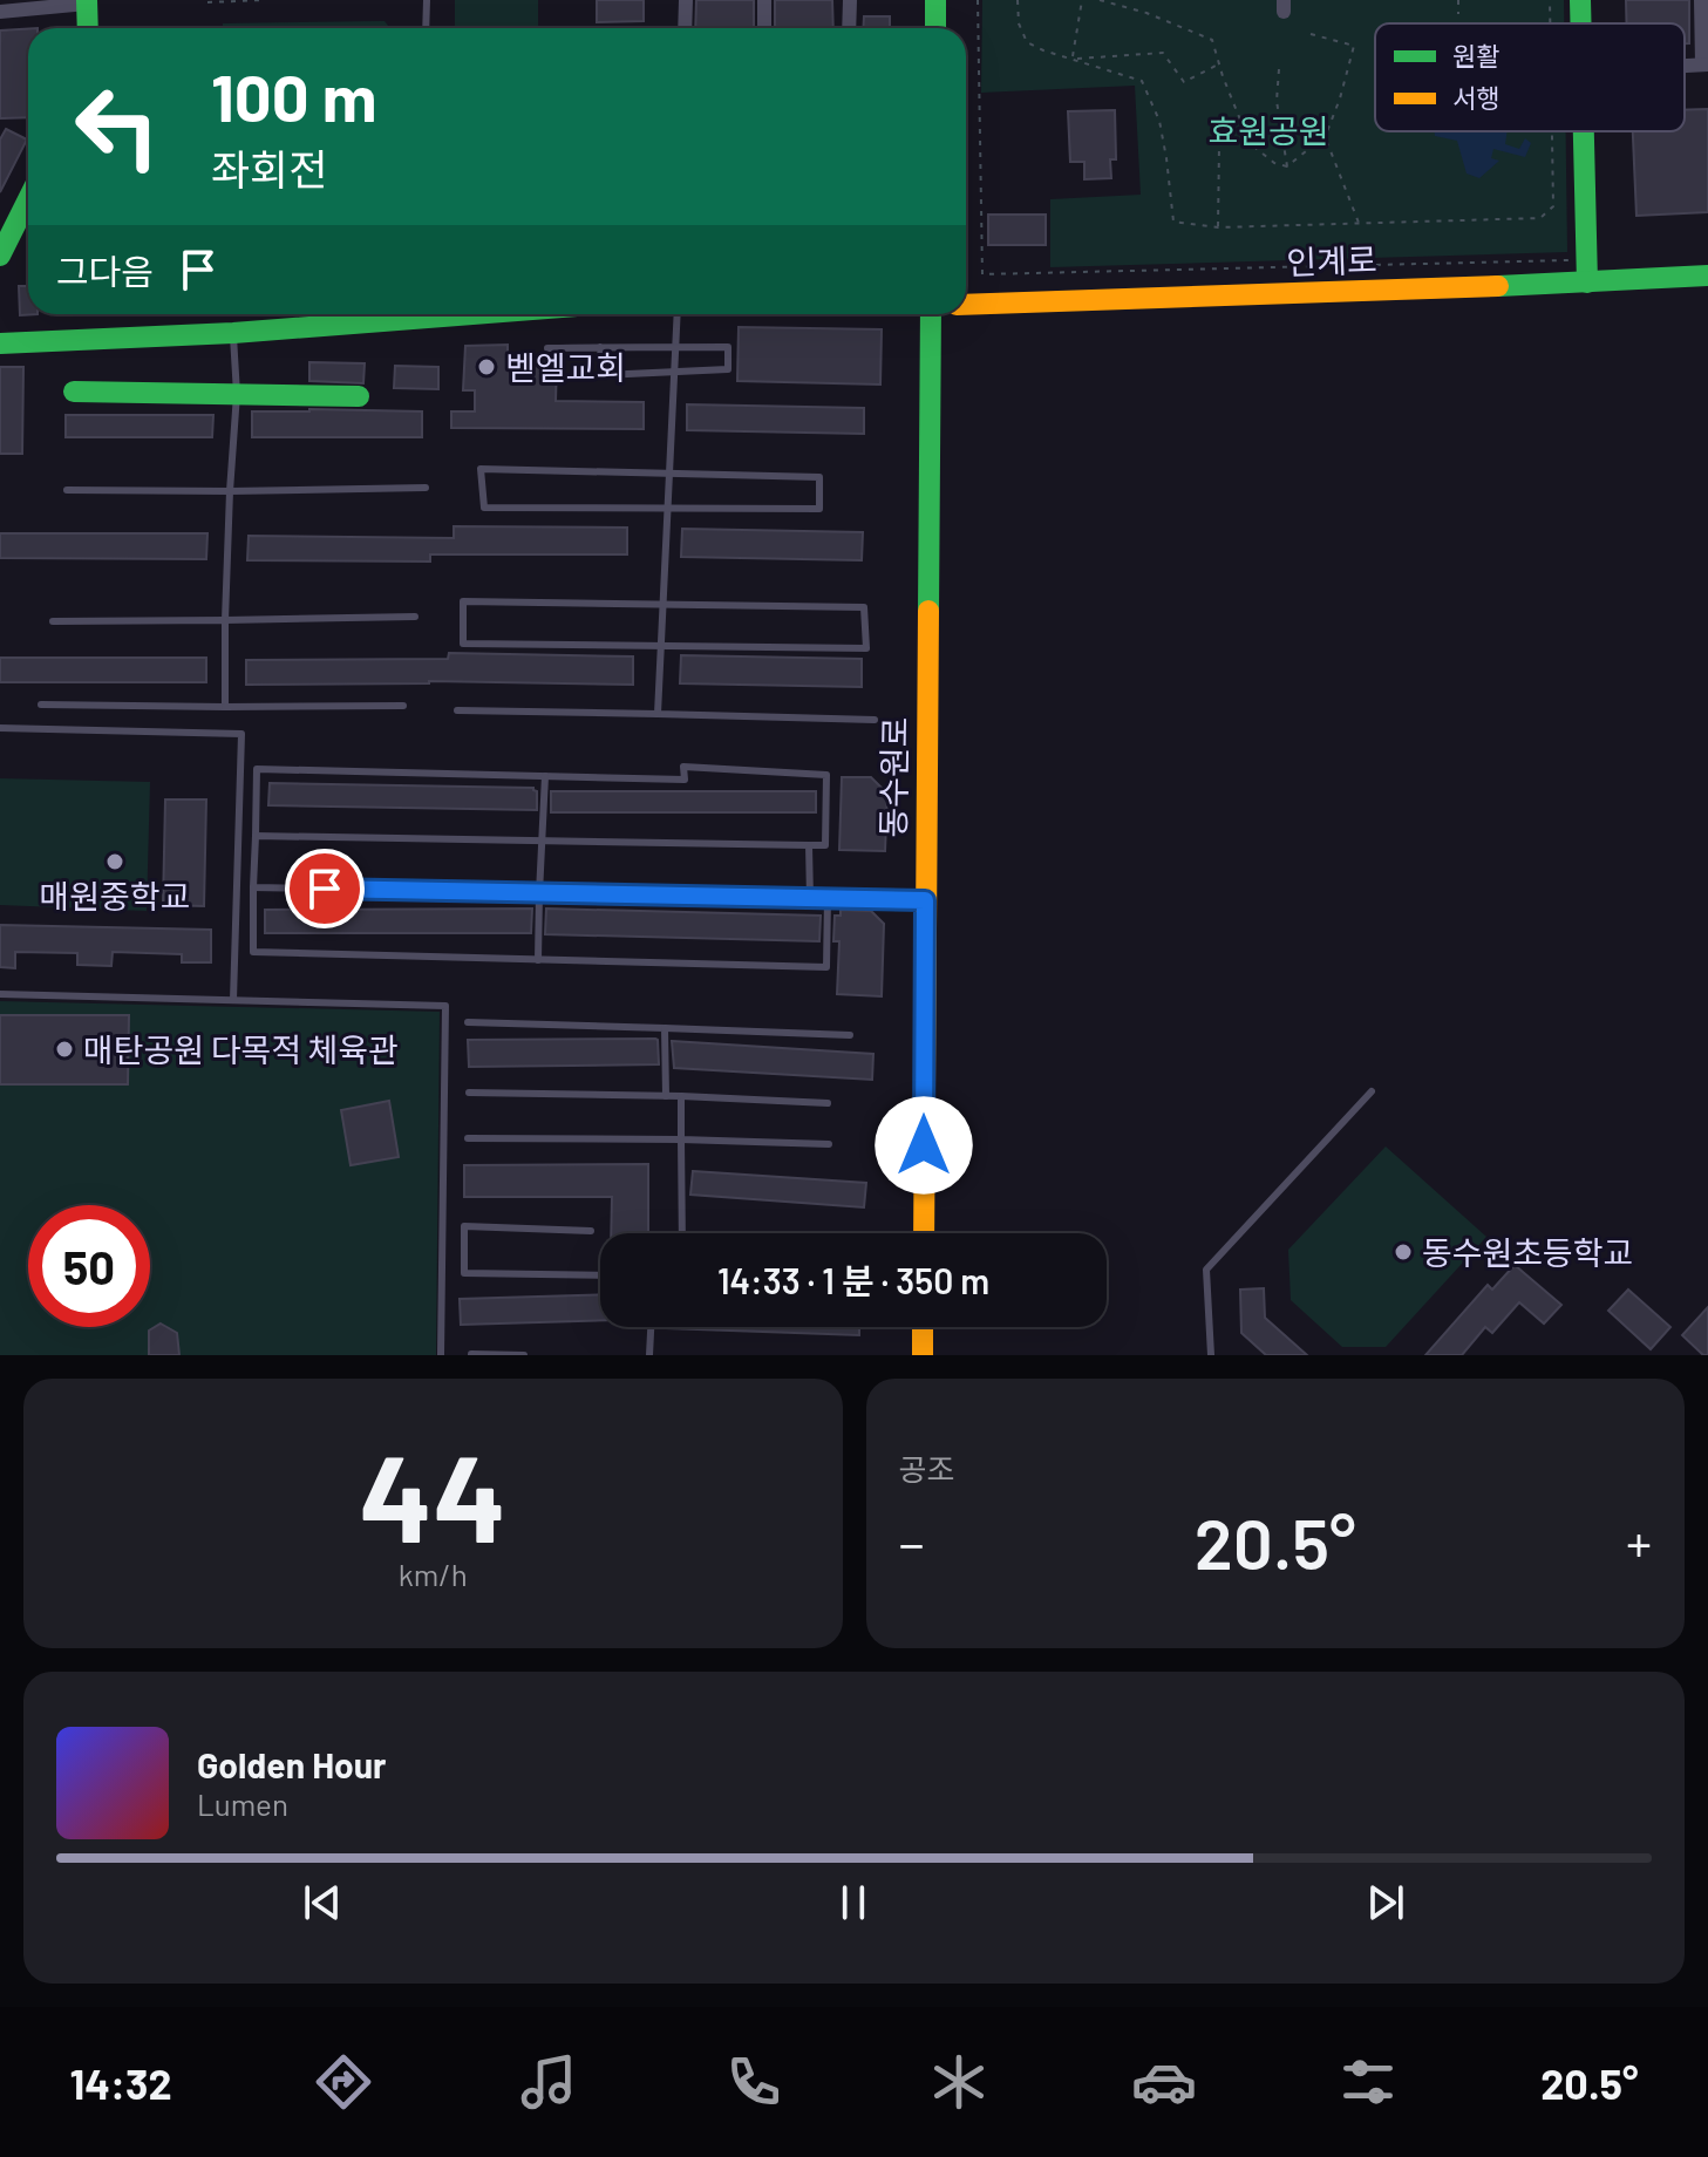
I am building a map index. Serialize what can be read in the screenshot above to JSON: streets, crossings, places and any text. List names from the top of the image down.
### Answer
{
  "streets": {
    "street": ["인계로", "동수원로"]
  },
  "parks": ["효원공원"],
  "places": [
    "벧엘교회",
    "매원중학교",
    "매탄공원 다목적 체육관",
    "동수원초등학교"
  ],
  "legend": ["원활", "서행"],
  "page": {
    "turn": ["100 m", "좌회전"],
    "then": "그다음",
    "limit": "50",
    "trip": "14:33 · 1 분 · 350 m",
    "tile": [
      ["44", "km/h"],
      "공조"
    ],
    "heat": ["−", "20.5°", "+"],
    "song": ["Golden Hour", "Lumen"],
    "tabs": ["14:32", "20.5°"]
  }
}
